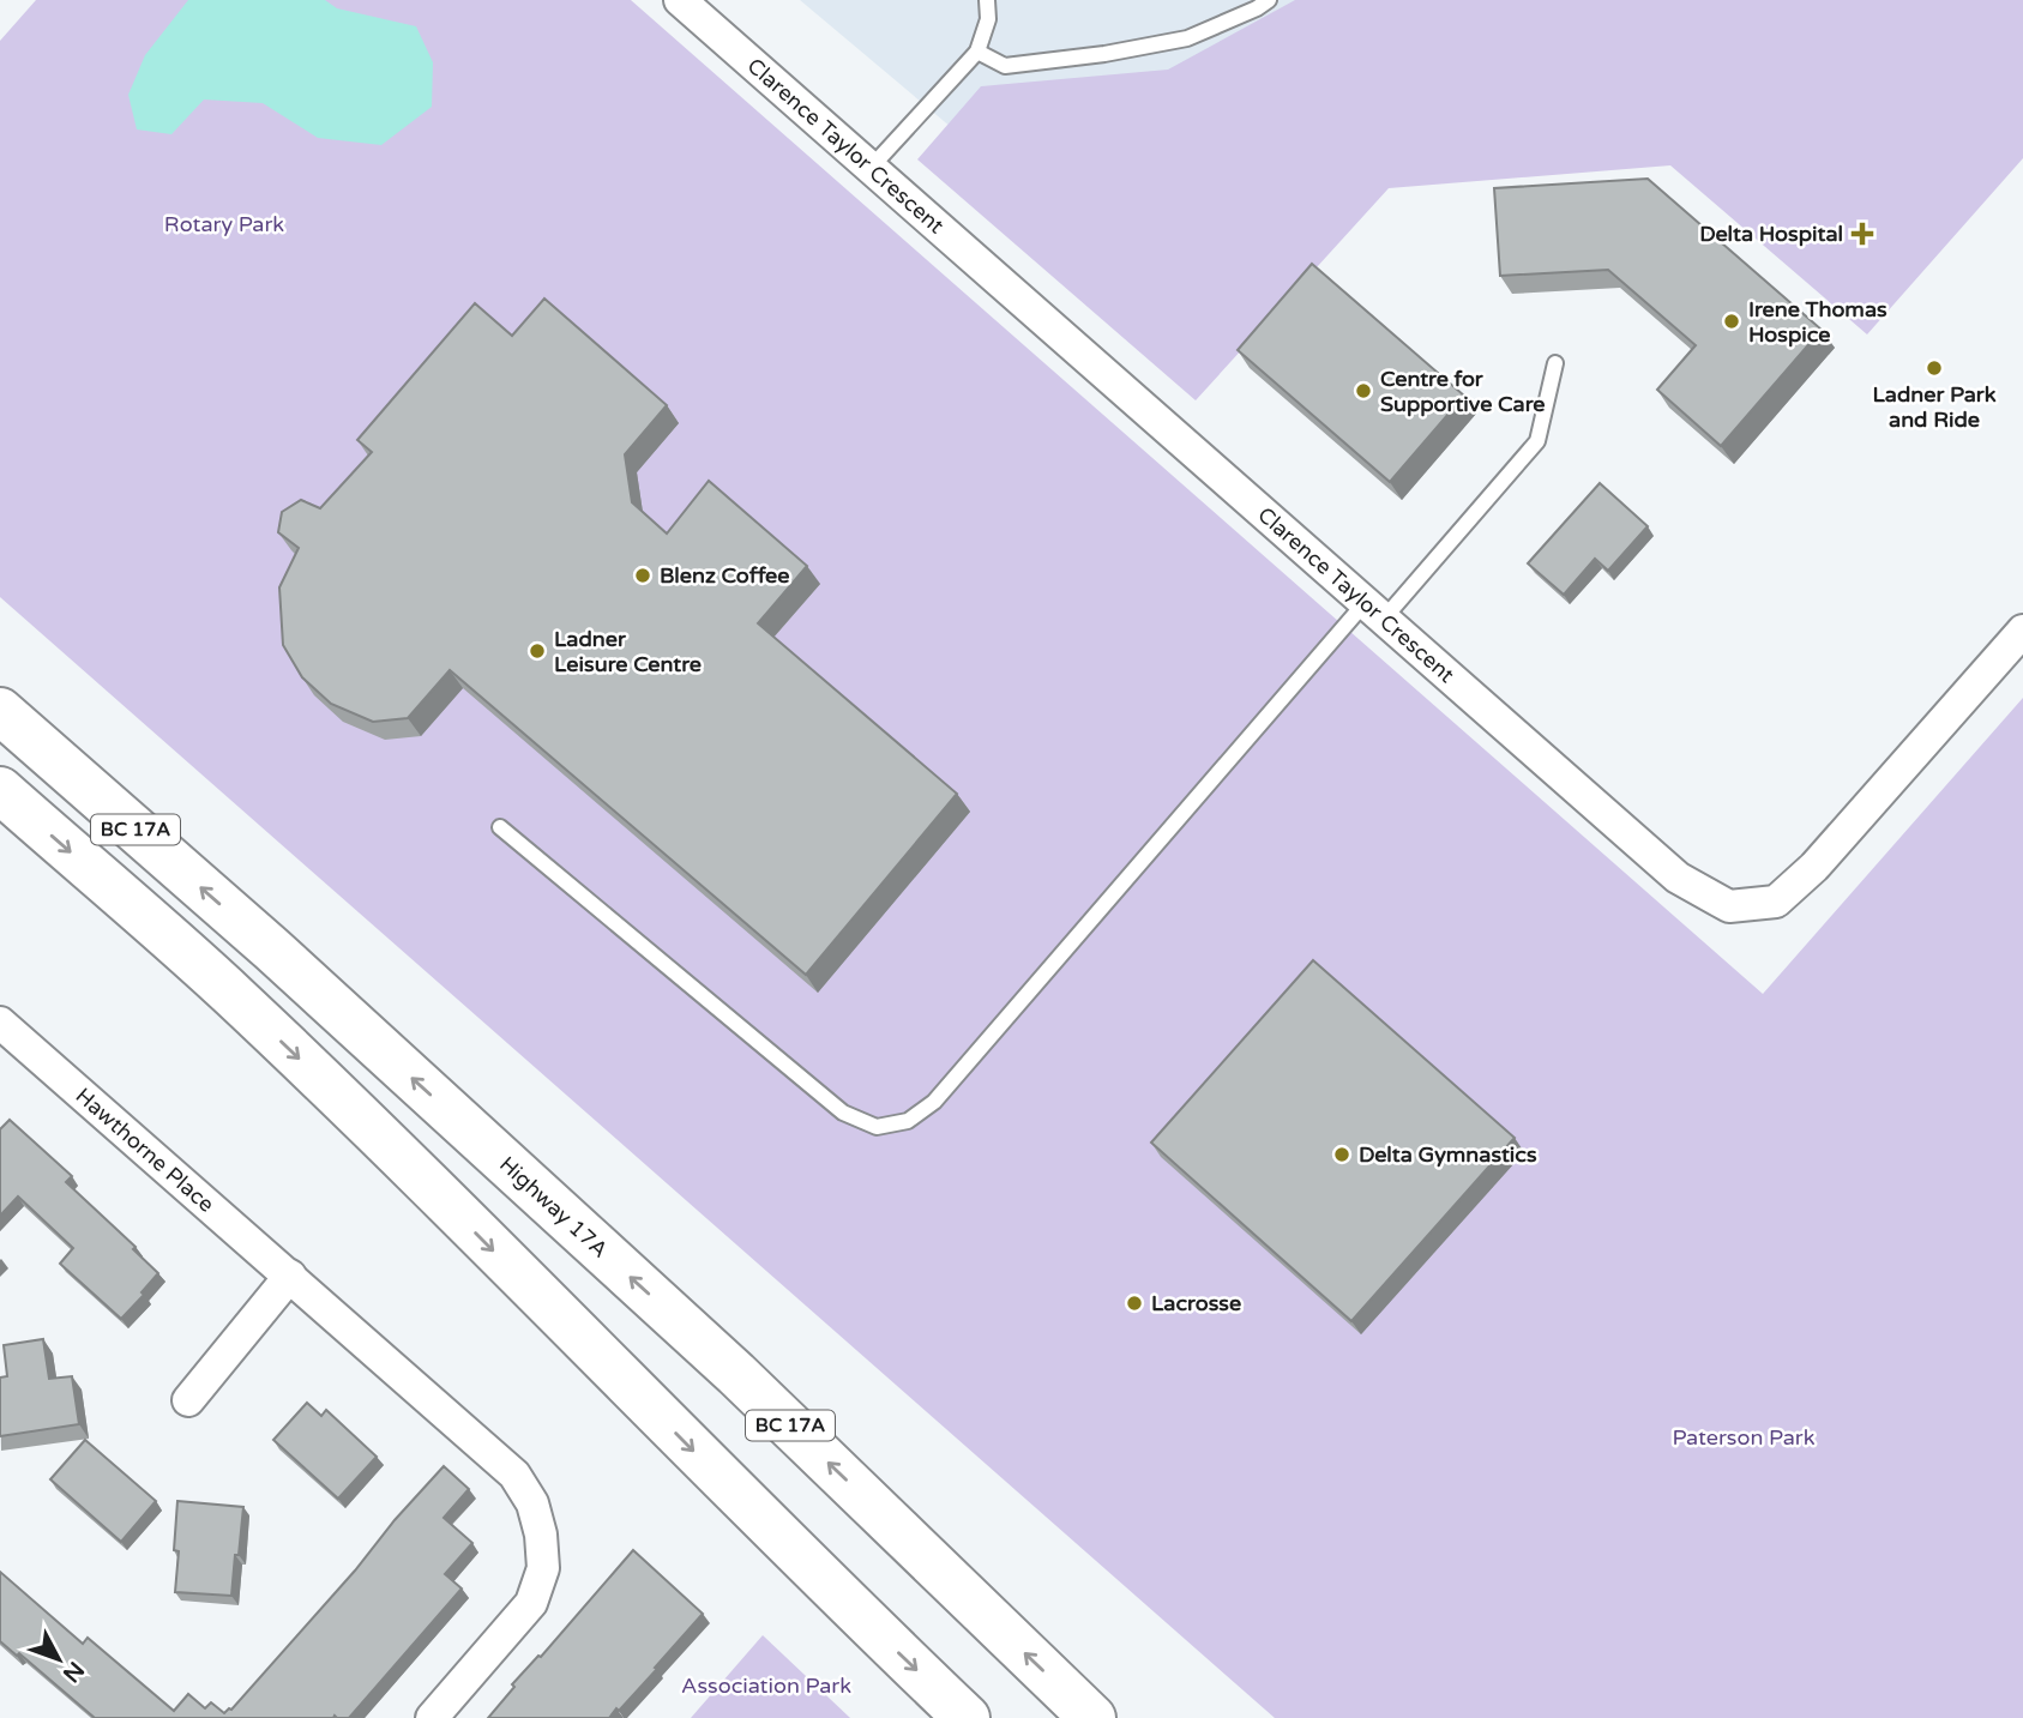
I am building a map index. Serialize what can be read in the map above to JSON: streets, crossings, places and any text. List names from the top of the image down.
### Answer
{
  "streets": {
    "highway": ["BC 17A", "Highway 17A"],
    "street": ["Clarence Taylor Crescent", "Hawthorne Place"]
  },
  "parks": ["Rotary Park", "Paterson Park", "Association Park"],
  "places": {
    "health": ["Delta Hospital"],
    "other": [
      "Irene Thomas Hospice",
      "Ladner Park and Ride",
      "Centre for Supportive Care",
      "Blenz Coffee",
      "Ladner Leisure Centre",
      "Delta Gymnastics",
      "Lacrosse"
    ]
  },
  "north": "bottom right"
}
